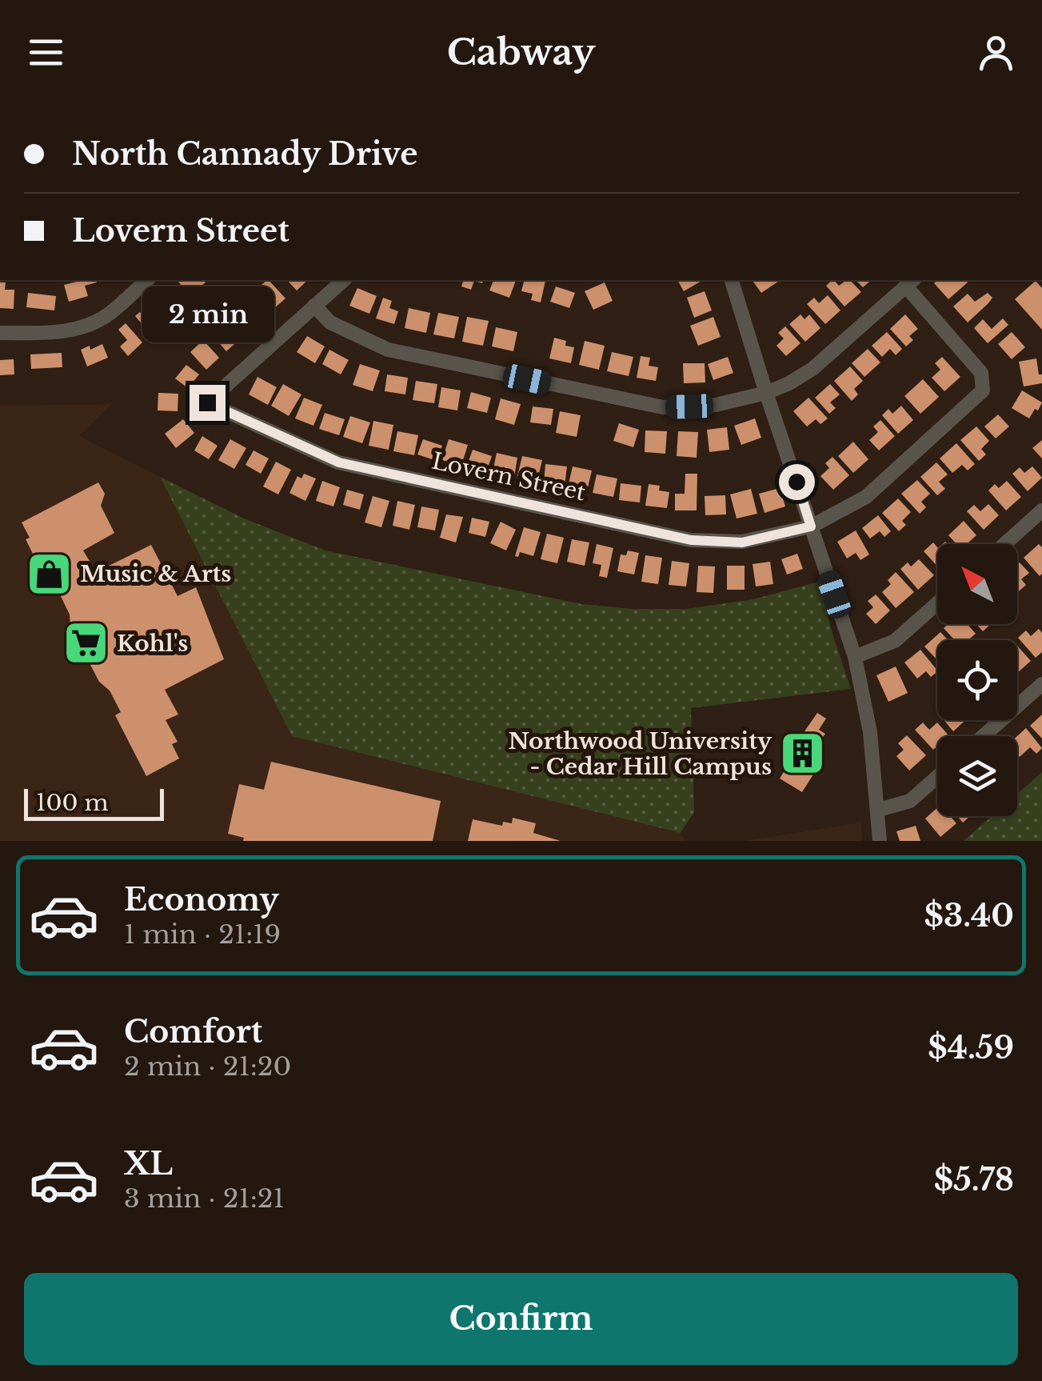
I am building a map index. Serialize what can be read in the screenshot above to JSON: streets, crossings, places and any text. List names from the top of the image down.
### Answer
{
  "streets": {
    "street": ["Lovern Street"]
  },
  "places": {
    "shop": ["Music & Arts"],
    "supermarket": ["Kohl's"],
    "building": ["Northwood University - Cedar Hill Campus"]
  },
  "scale_bar": "100 m",
  "north": "top left",
  "page": {
    "header": "Cabway",
    "banner": ["North Cannady Drive", "Lovern Street"],
    "bubble": "2 min",
    "scale": "100 m",
    "list": [
      {
        "name": "Economy",
        "note": "1 min · 21:19",
        "value": "$3.40"
      },
      {
        "name": "Comfort",
        "note": "2 min · 21:20",
        "value": "$4.59"
      },
      {
        "name": "XL",
        "note": "3 min · 21:21",
        "value": "$5.78"
      }
    ],
    "buttons": "Confirm"
  }
}
